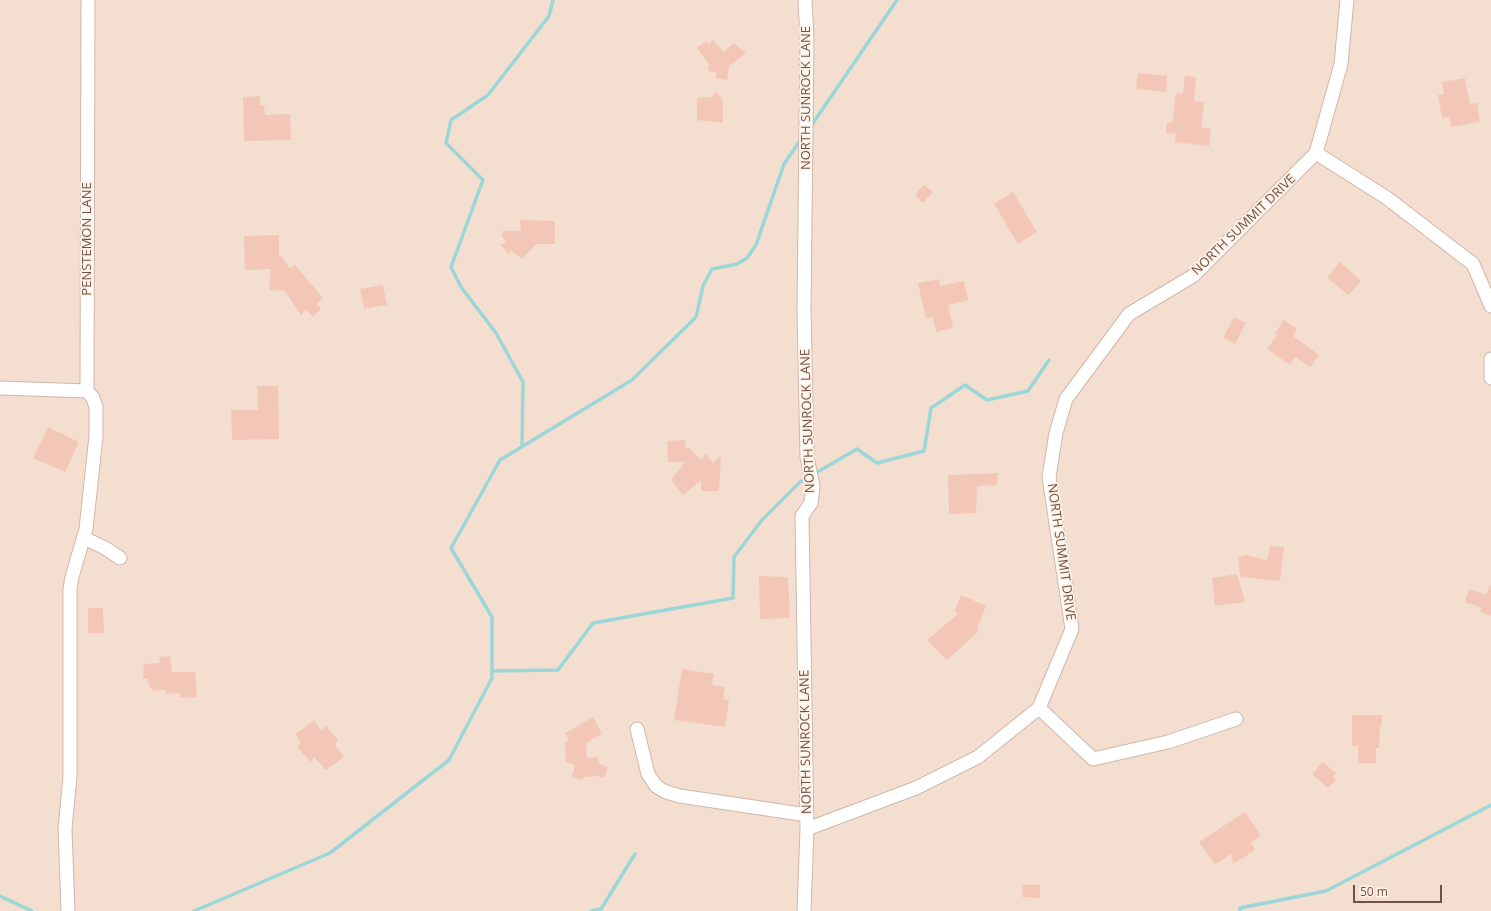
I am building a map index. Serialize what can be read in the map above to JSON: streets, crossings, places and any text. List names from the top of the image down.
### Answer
{
  "streets": {
    "street": ["NORTH SUNROCK LANE", "NORTH SUMMIT DRIVE", "PENSTEMON LANE"]
  },
  "crossings": [
    ["NORTH SUNROCK LANE", "NORTH SUMMIT DRIVE"]
  ],
  "scale_bar": "50 m"
}
